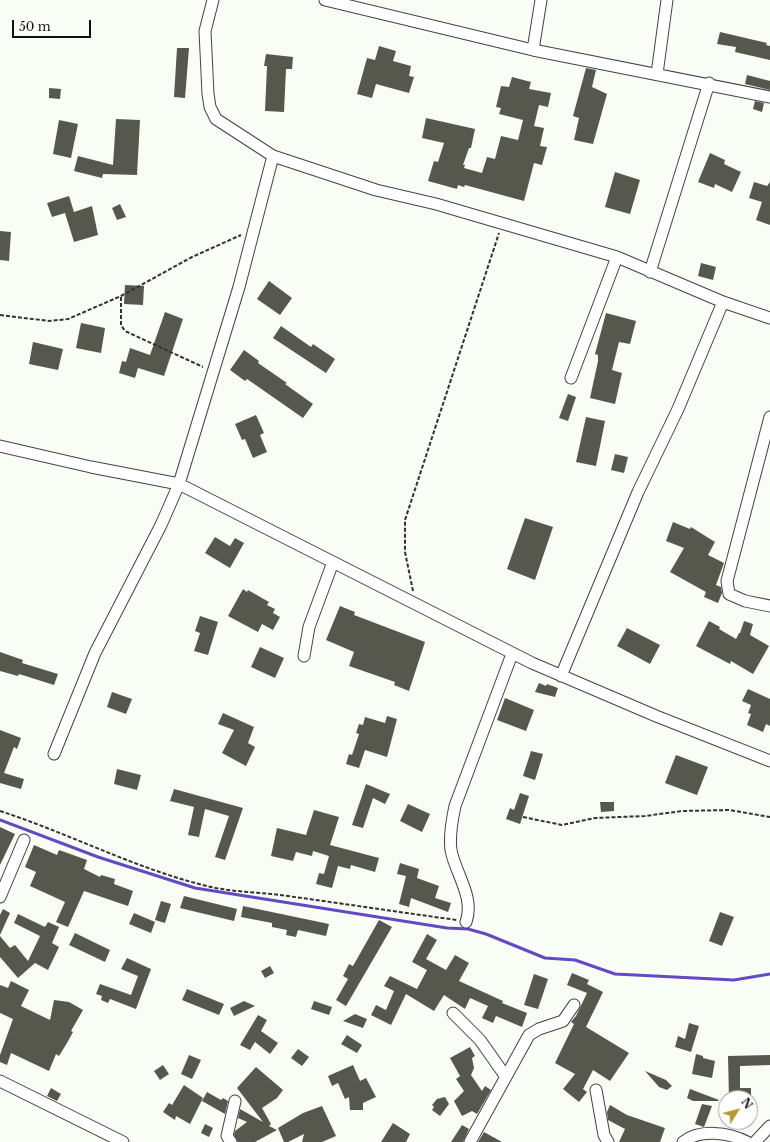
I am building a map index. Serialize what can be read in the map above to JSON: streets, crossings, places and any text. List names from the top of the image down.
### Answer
{
  "scale_bar": "50 m",
  "north": "top right"
}
